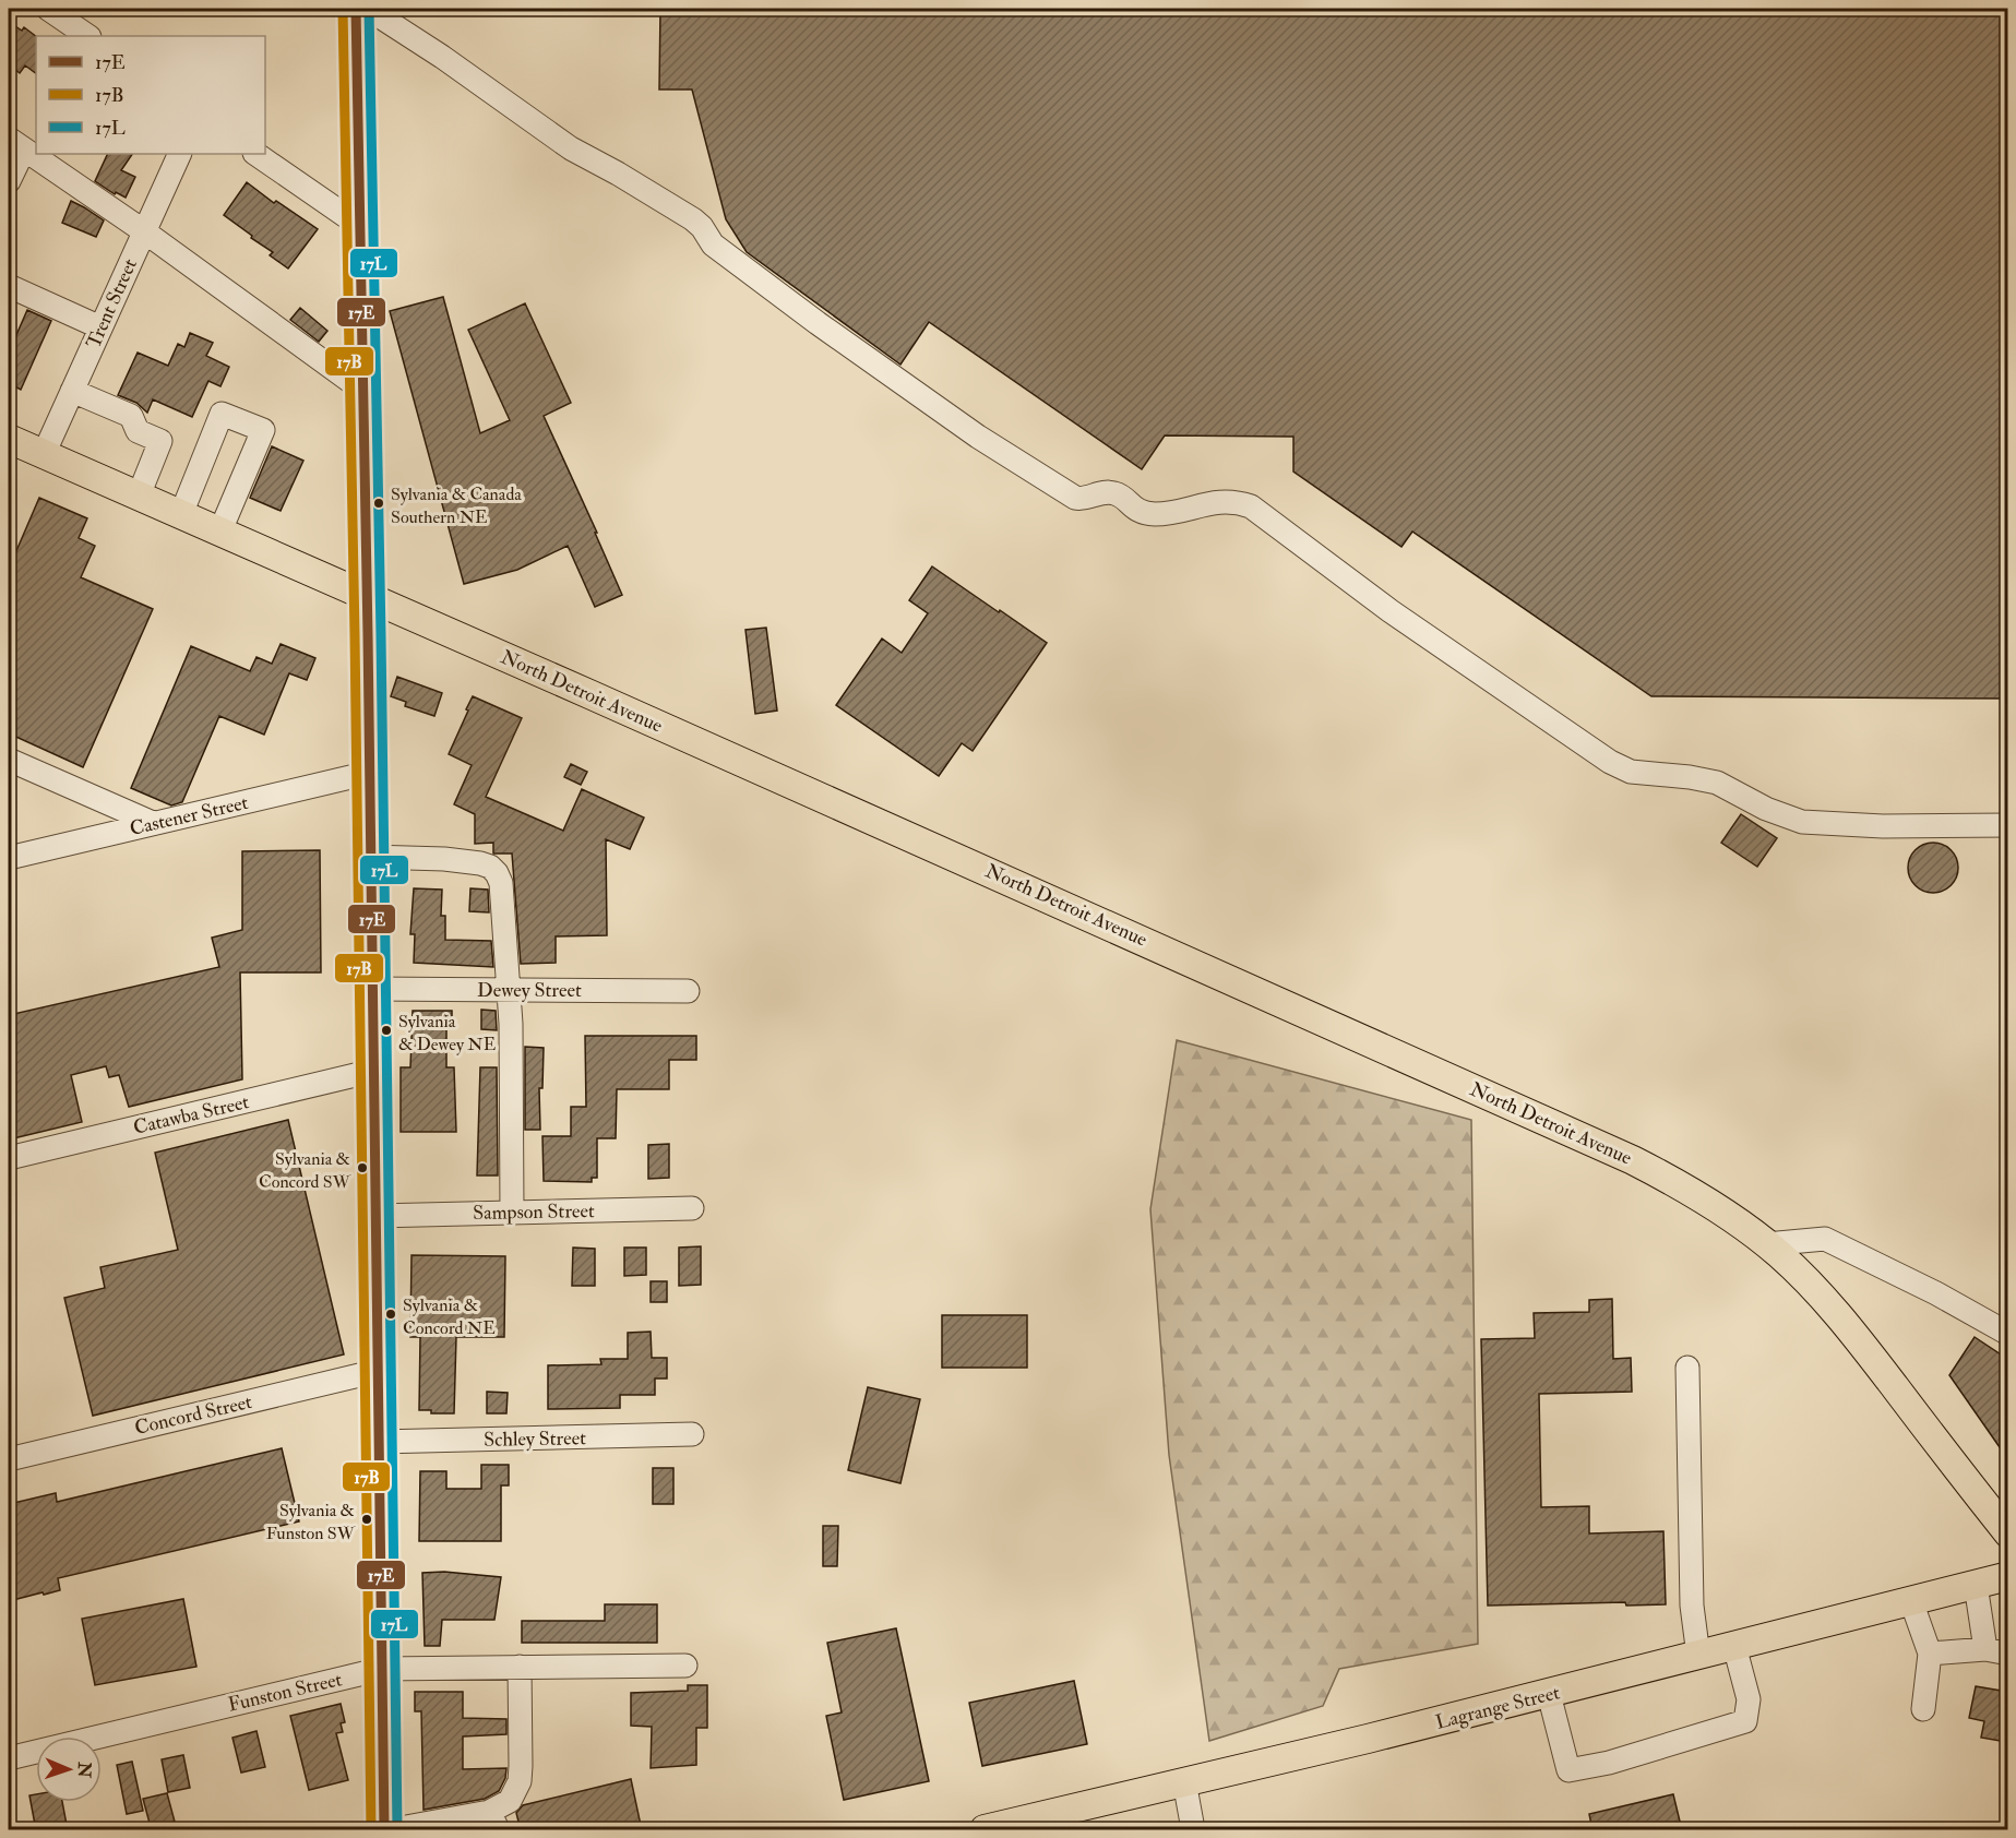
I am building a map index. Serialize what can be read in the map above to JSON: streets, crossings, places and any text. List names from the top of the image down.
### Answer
{
  "streets": {
    "main road": ["North Detroit Avenue", "Lagrange Street"],
    "street": [
      "Trent Street",
      "Castener Street",
      "Dewey Street",
      "Catawba Street",
      "Sampson Street",
      "Concord Street",
      "Schley Street",
      "Funston Street"
    ]
  },
  "crossings": [
    ["Trent Street", "North Detroit Avenue"]
  ],
  "places": [
    "Sylvania & Canada Southern NE",
    "Sylvania & Dewey NE",
    "Sylvania & Concord SW",
    "Sylvania & Concord NE",
    "Sylvania & Funston SW"
  ],
  "lines": ["transit line 17E", "transit line 17B", "transit line 17L"],
  "legend": ["17E", "17B", "17L"],
  "north": "right"
}
